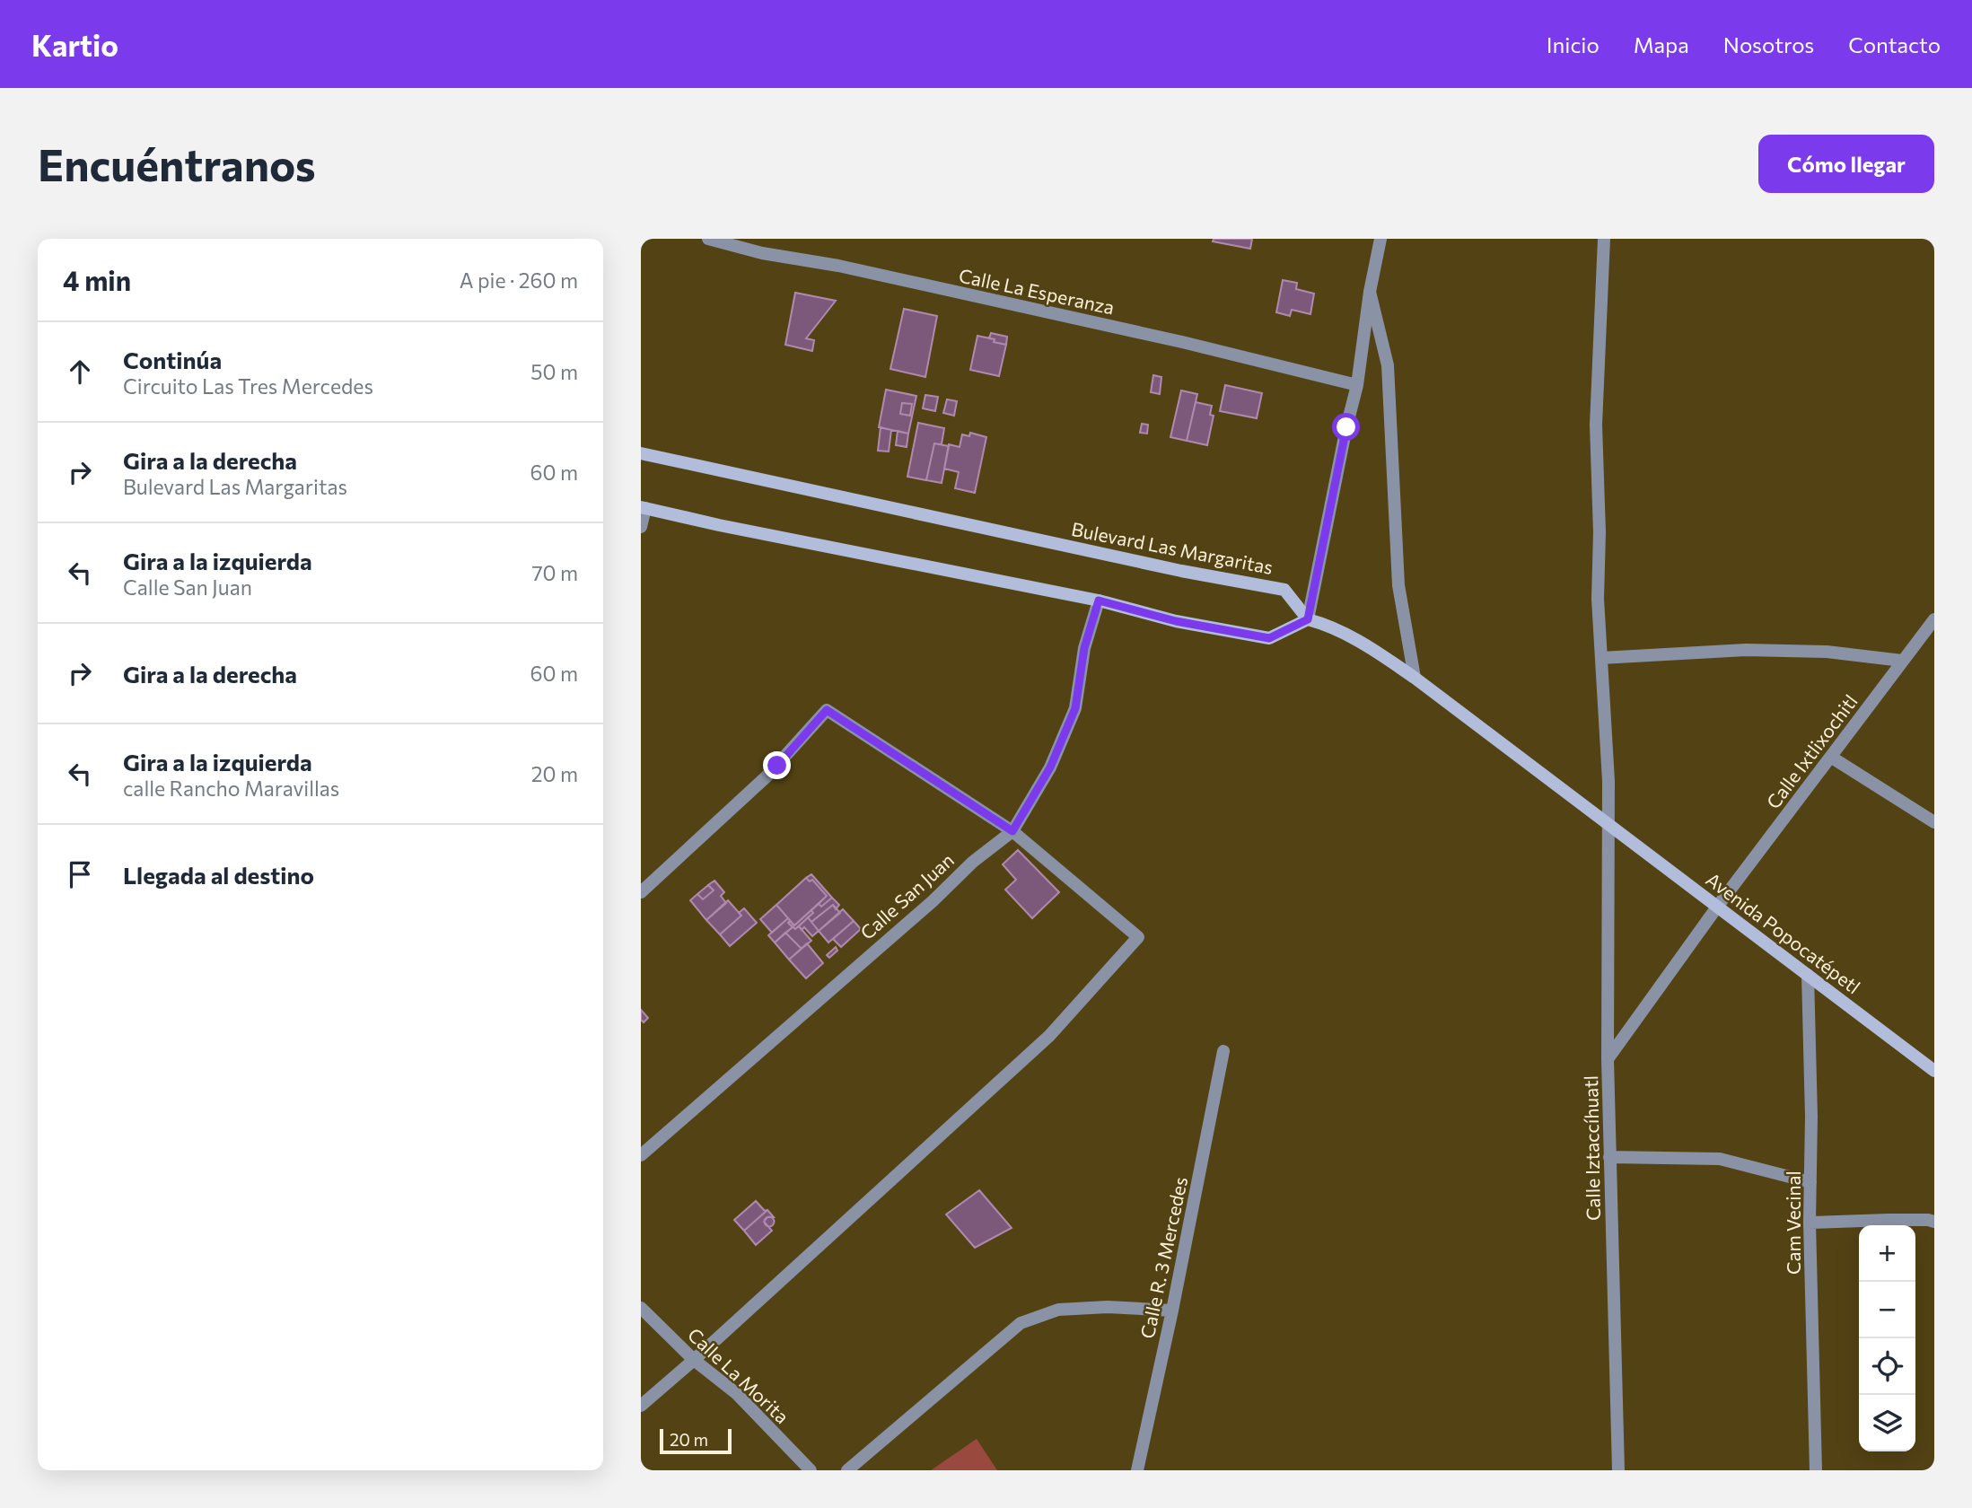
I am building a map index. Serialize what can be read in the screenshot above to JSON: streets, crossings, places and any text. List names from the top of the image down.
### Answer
{
  "streets": {
    "main road": ["Bulevard Las Margaritas", "Avenida Popocatépetl"],
    "street": [
      "Calle La Esperanza",
      "Calle Ixtlixochitl",
      "Calle San Juan",
      "Calle Iztaccíhuatl",
      "Cam Vecinal",
      "Calle R. 3 Mercedes",
      "Calle La Morita"
    ]
  },
  "crossings": [
    ["Bulevard Las Margaritas", "Avenida Popocatépetl"],
    ["Calle Ixtlixochitl", "Avenida Popocatépetl"],
    ["Calle Ixtlixochitl", "Calle Iztaccíhuatl"],
    ["Avenida Popocatépetl", "Calle Iztaccíhuatl"],
    ["Avenida Popocatépetl", "Cam Vecinal"]
  ],
  "scale_bar": "20 m",
  "page": {
    "header": "Kartio",
    "nav": [
      "Inicio",
      "Mapa",
      "Nosotros",
      "Contacto"
    ],
    "buttons": "Cómo llegar",
    "title": "Encuéntranos",
    "heading": ["4 min", "A pie · 260 m"],
    "list": [
      ["Continúa", "Circuito Las Tres Mercedes", "50 m"],
      ["Gira a la derecha", "Bulevard Las Margaritas", "60 m"],
      ["Gira a la izquierda", "Calle San Juan", "70 m"],
      ["Gira a la derecha", "60 m"],
      ["Gira a la izquierda", "calle Rancho Maravillas", "20 m"],
      "Llegada al destino"
    ],
    "map_buttons": ["+", "−"],
    "scale": "20 m"
  }
}
